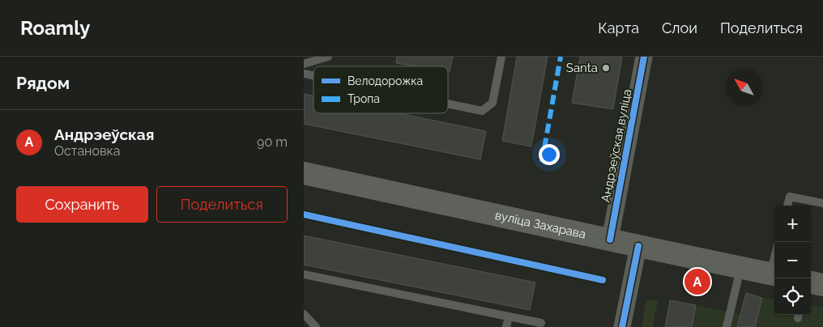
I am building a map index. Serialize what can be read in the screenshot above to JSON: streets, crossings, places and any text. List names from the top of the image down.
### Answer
{
  "streets": {
    "main road": ["вуліца Захарава"],
    "street": ["Андрэеўская вуліца"]
  },
  "crossings": [
    ["Андрэеўская вуліца", "вуліца Захарава"]
  ],
  "places": ["Santa"],
  "legend": ["Велодорожка", "Тропа"],
  "north": "top left",
  "page": {
    "header": "Roamly",
    "nav": ["Карта", "Слои", "Поделиться"],
    "heading": "Рядом",
    "list": [
      {
        "mark": "A",
        "name": "Андрэеўская",
        "note": "Остановка",
        "value": "90 m"
      }
    ],
    "buttons": ["Сохранить", "Поделиться"],
    "map_buttons": ["+", "−"],
    "pins": "A"
  }
}
